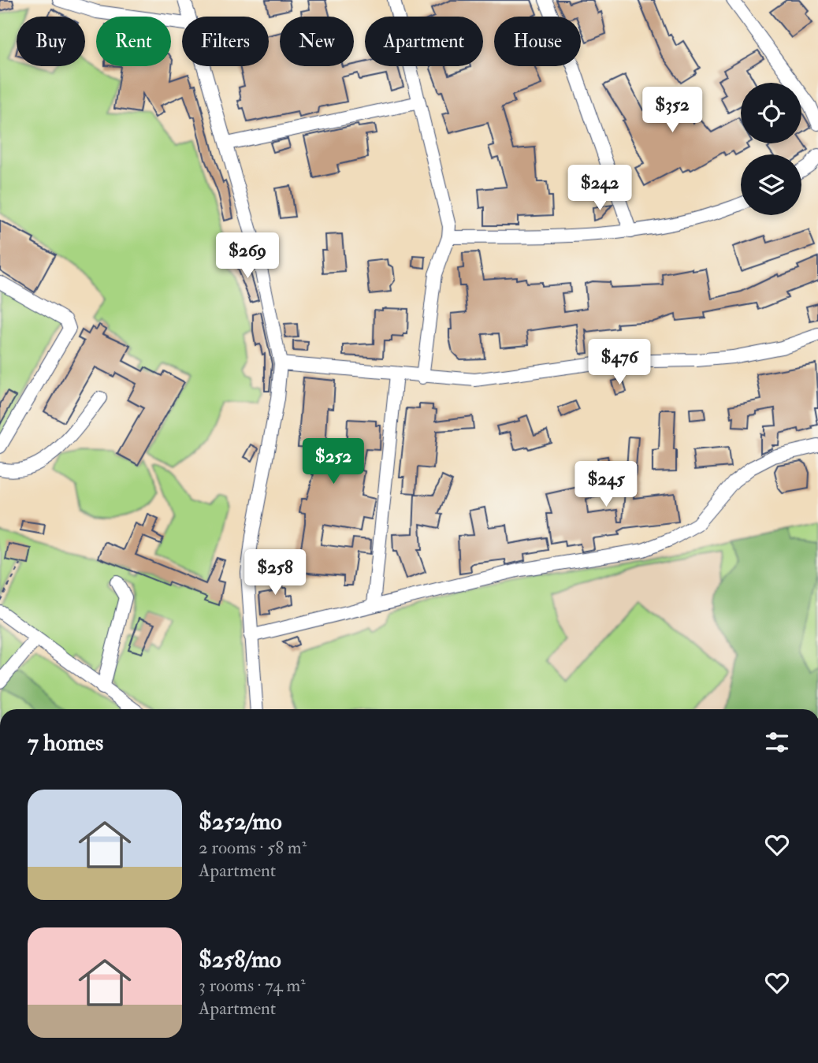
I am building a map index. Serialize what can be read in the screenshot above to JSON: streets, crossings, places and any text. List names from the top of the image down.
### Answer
{
  "page": {
    "chip": [
      "Buy",
      "Rent",
      "Filters",
      "New",
      "Apartment",
      "House"
    ],
    "price": [
      "$352",
      "$242",
      "$269",
      "$476",
      "$252",
      "$245",
      "$258"
    ],
    "heading": "7 homes",
    "list": [
      {
        "name": "$252/mo",
        "note": "2 rooms · 58 m² · Apartment"
      },
      {
        "name": "$258/mo",
        "note": "3 rooms · 74 m² · Apartment"
      }
    ]
  }
}
